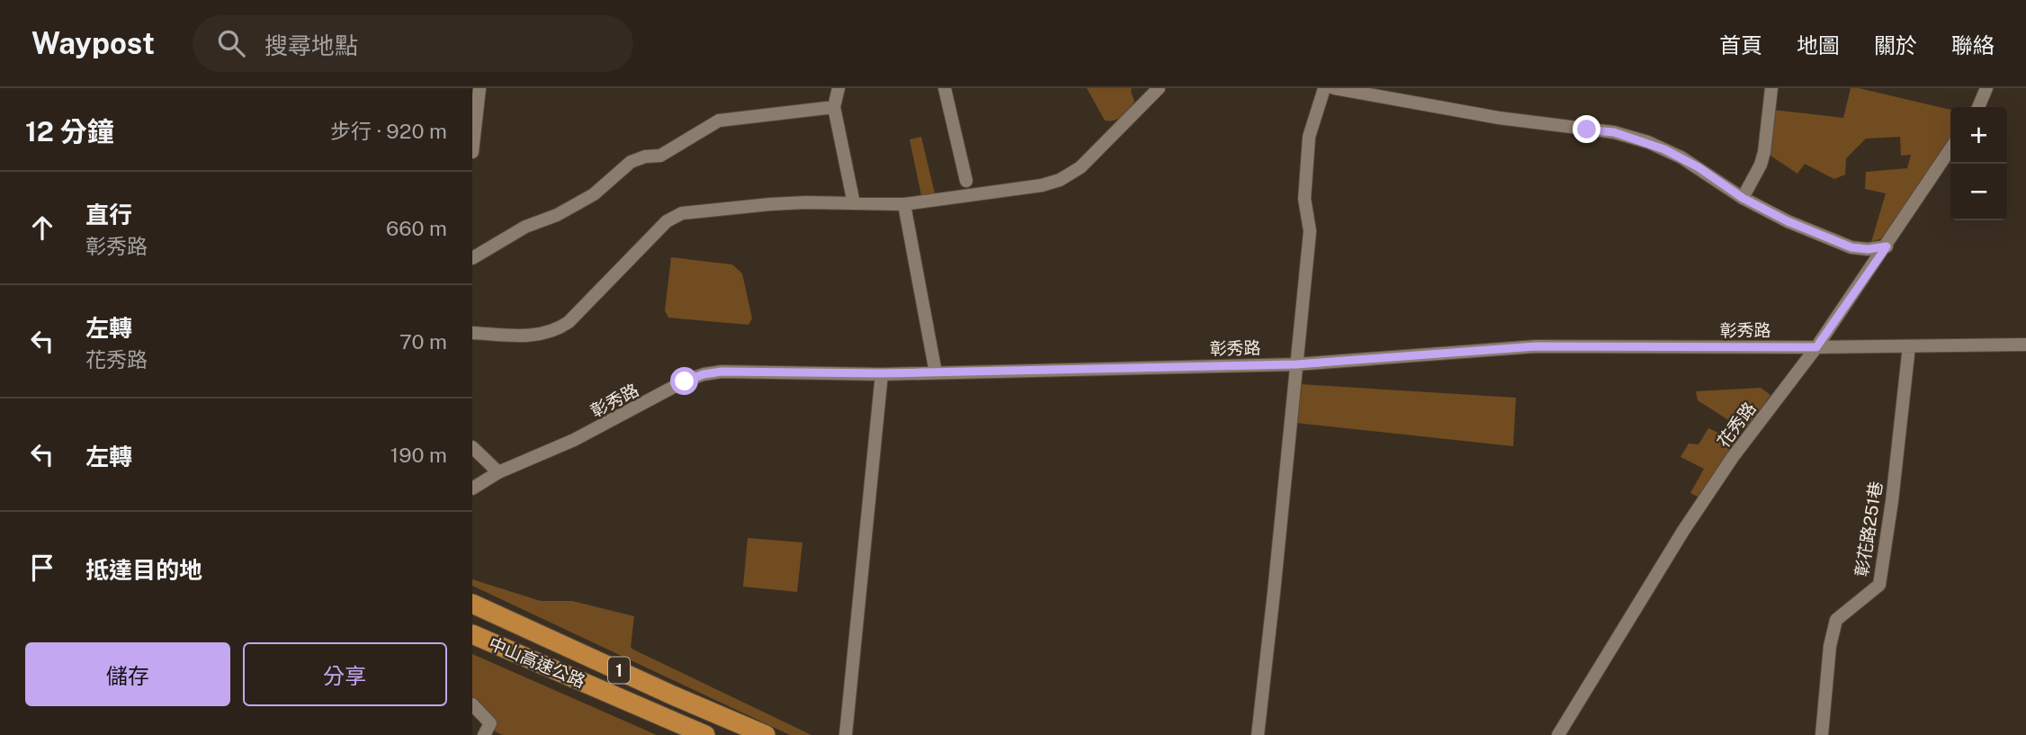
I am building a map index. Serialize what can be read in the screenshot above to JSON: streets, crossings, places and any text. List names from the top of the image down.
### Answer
{
  "streets": {
    "highway": ["中山高速公路", "1"],
    "street": ["彰秀路", "花秀路", "彰花路251巷"]
  },
  "crossings": [
    ["彰秀路", "花秀路"],
    ["彰秀路", "彰花路251巷"]
  ],
  "page": {
    "header": "Waypost",
    "search": "搜尋地點",
    "nav": [
      "首頁",
      "地圖",
      "關於",
      "聯絡"
    ],
    "heading": ["12 分鐘", "步行 · 920 m"],
    "map_buttons": ["+", "−"],
    "list": [
      ["直行", "彰秀路", "660 m"],
      ["左轉", "花秀路", "70 m"],
      ["左轉", "190 m"],
      "抵達目的地"
    ],
    "buttons": ["儲存", "分享"]
  }
}
